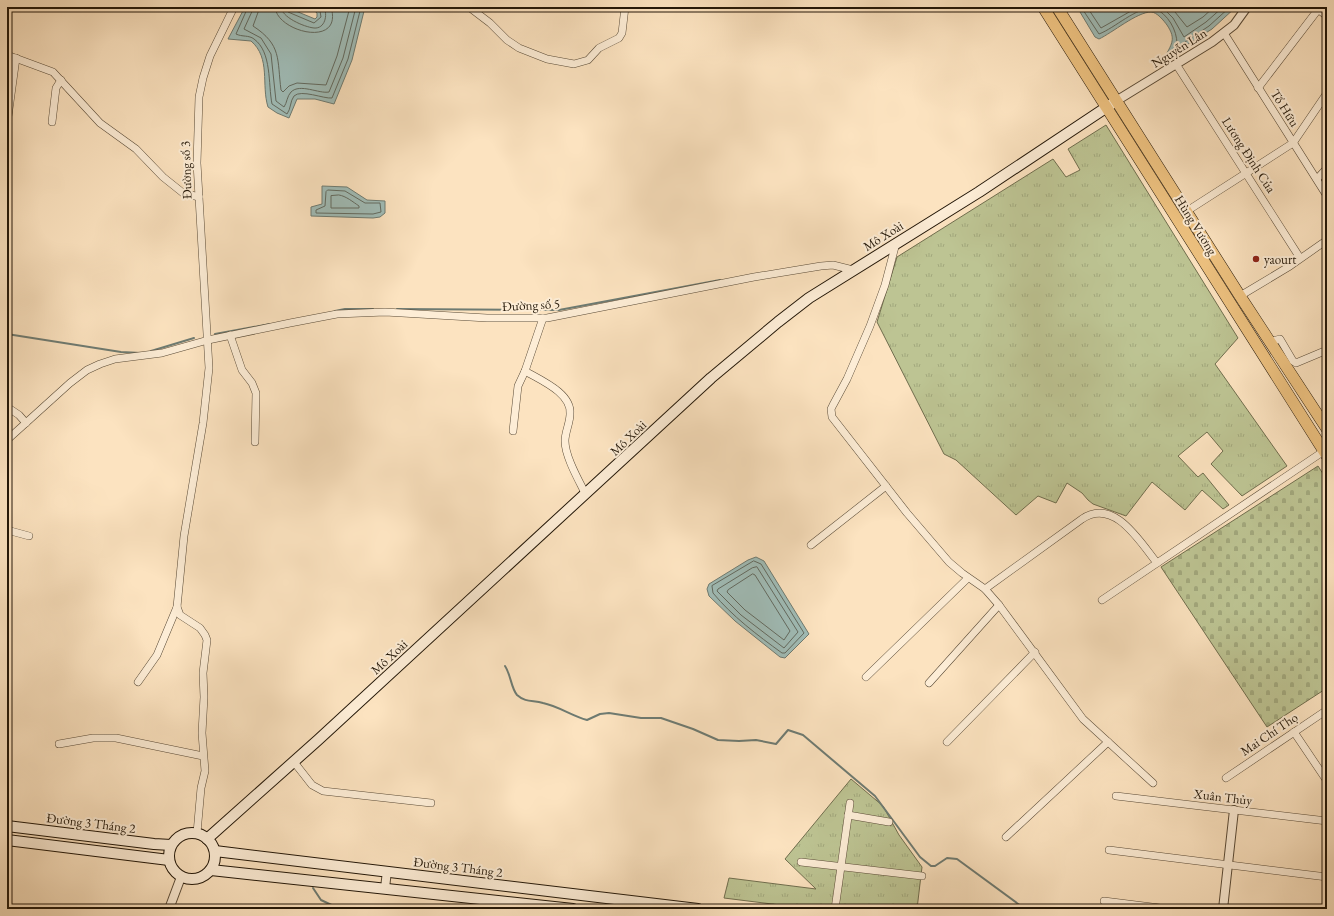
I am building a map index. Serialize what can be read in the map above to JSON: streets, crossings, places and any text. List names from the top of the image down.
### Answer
{
  "streets": {
    "main road": ["Hùng Vương", "Mô Xoài", "Đường 3 Tháng 2"],
    "street": [
      "Nguyễn Lân",
      "Tố Hữu",
      "Lương Định Của",
      "Đường số 3",
      "Đường số 5",
      "Mai Chí Thọ",
      "Xuân Thủy"
    ]
  },
  "crossings": [
    ["Nguyễn Lân", "Tố Hữu"],
    ["Nguyễn Lân", "Lương Định Của"],
    ["Nguyễn Lân", "Hùng Vương"],
    ["Nguyễn Lân", "Mô Xoài"],
    ["Đường số 3", "Đường số 5"],
    ["Hùng Vương", "Mô Xoài"],
    ["Mô Xoài", "Đường số 5"],
    ["Mô Xoài", "Đường 3 Tháng 2"]
  ],
  "places": ["yaourt"]
}
